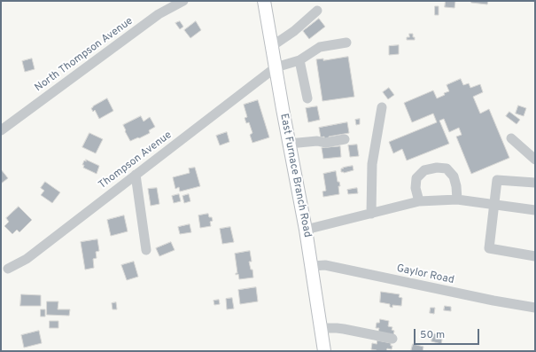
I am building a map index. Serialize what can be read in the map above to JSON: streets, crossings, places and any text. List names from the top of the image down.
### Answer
{
  "streets": {
    "main road": ["East Furnace Branch Road"],
    "street": ["North Thompson Avenue", "Thompson Avenue", "Gaylor Road"]
  },
  "crossings": [
    ["Thompson Avenue", "East Furnace Branch Road"],
    ["East Furnace Branch Road", "Gaylor Road"]
  ],
  "scale_bar": "50 m"
}
